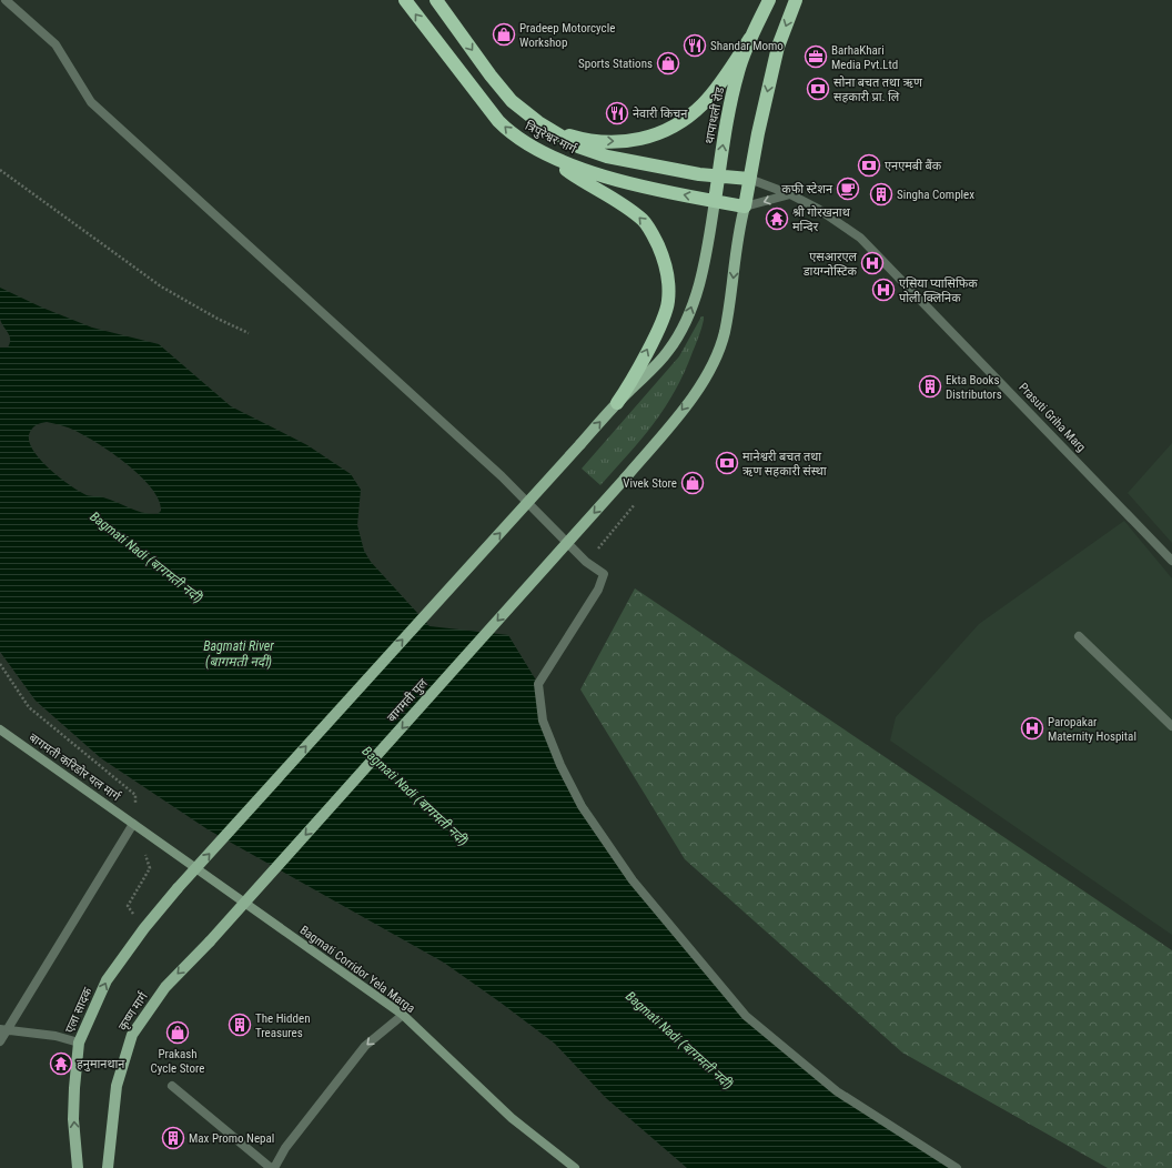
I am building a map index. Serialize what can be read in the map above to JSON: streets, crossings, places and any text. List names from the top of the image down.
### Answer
{
  "streets": {
    "highway": ["थापाथली रोड", "त्रिपुरेश्वर मार्ग"],
    "main road": [
      "बागमती पुल",
      "बागमती करिडोर यल मार्ग",
      "Bagmati Corridor Yela Marga",
      "एला सादक",
      "कृष्ण मार्ग"
    ],
    "street": ["Prasuti Griha Marg"]
  },
  "crossings": [
    ["थापाथली रोड", "त्रिपुरेश्वर मार्ग"],
    ["त्रिपुरेश्वर मार्ग", "Prasuti Griha Marg"],
    ["त्रिपुरेश्वर मार्ग", "बागमती पुल"],
    ["बागमती पुल", "कृष्ण मार्ग"],
    ["बागमती करिडोर यल मार्ग", "Bagmati Corridor Yela Marga"]
  ],
  "one_way": ["बागमती पुल", "एला सादक", "कृष्ण मार्ग"],
  "water": ["Bagmati Nadi (बागमती नदी)", "Bagmati River (बागमती नदी)"],
  "places": {
    "shop": [
      "Pradeep Motorcycle Workshop",
      "Sports Stations",
      "Vivek Store",
      "Prakash Cycle Store"
    ],
    "restaurant": ["Shandar Momo", "नेवारी किचन"],
    "office": ["BarhaKhari Media Pvt.Ltd"],
    "bank": ["सोना बचत तथा ऋण सहकारी प्रा. लि", "एनएमबी बैंक", "मानेश्वरी बचत तथा ऋण सहकारी संस्था"],
    "cafe": ["कफी स्टेशन"],
    "building": [
      "Singha Complex",
      "Ekta Books Distributors",
      "The Hidden Treasures",
      "Max Promo Nepal"
    ],
    "temple": ["श्री गोरखनाथ मन्दिर", "हनुमानथान"],
    "hospital": ["एसआरएल डायग्नोस्टिक", "एसिया प्यासिफिक पोली क्लिनिक", "Paropakar Maternity Hospital"]
  }
}
